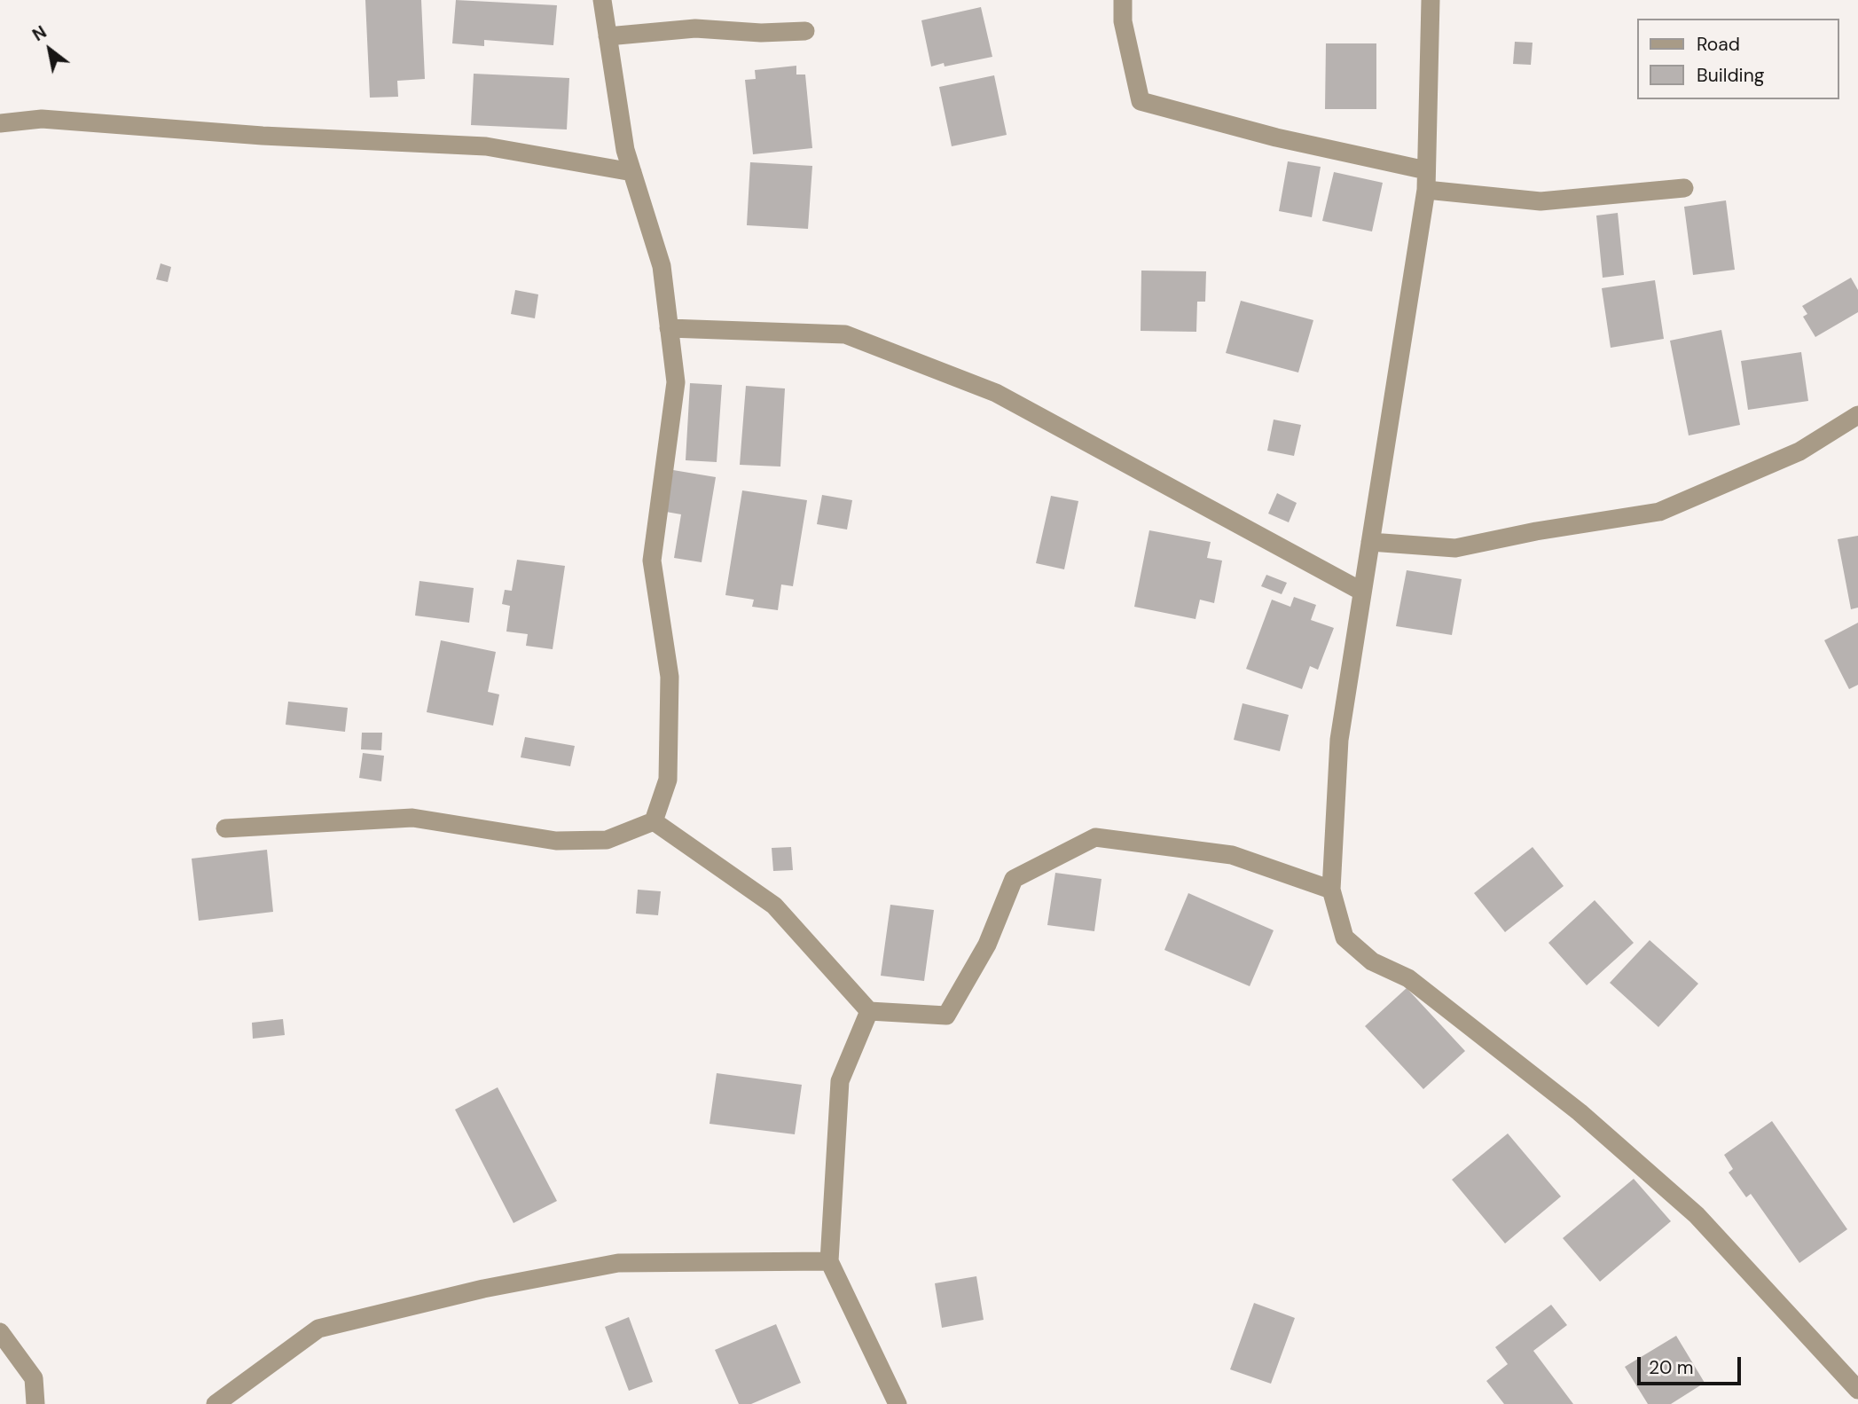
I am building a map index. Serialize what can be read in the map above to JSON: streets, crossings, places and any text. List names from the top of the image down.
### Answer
{
  "legend": ["Road", "Building"],
  "scale_bar": "20 m",
  "north": "top left"
}
